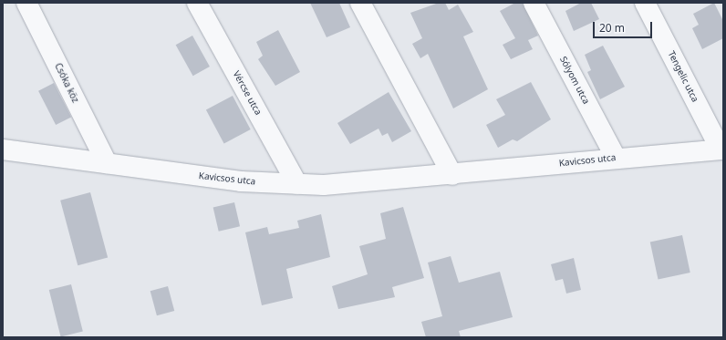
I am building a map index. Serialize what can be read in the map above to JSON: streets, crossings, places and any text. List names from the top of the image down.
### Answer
{
  "streets": {
    "street": [
      "Tengelic utca",
      "Sólyom utca",
      "Csóka köz",
      "Vércse utca",
      "Kavicsos utca"
    ]
  },
  "crossings": [
    ["Tengelic utca", "Kavicsos utca"],
    ["Sólyom utca", "Kavicsos utca"],
    ["Csóka köz", "Kavicsos utca"],
    ["Vércse utca", "Kavicsos utca"]
  ],
  "scale_bar": "20 m"
}
